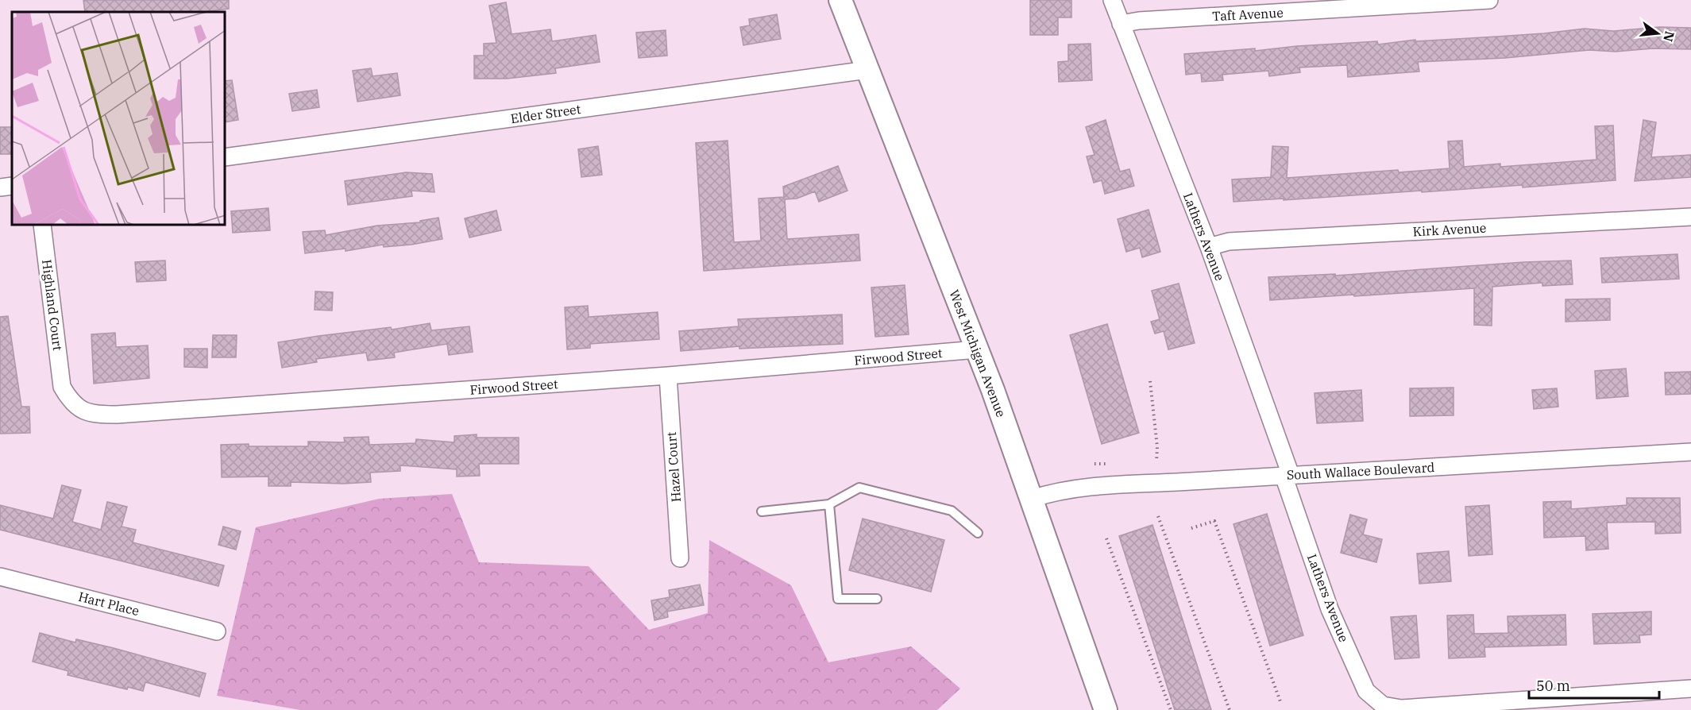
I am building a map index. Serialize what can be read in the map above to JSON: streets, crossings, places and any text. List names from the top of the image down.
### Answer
{
  "streets": {
    "main road": ["West Michigan Avenue"],
    "street": [
      "Taft Avenue",
      "Elder Street",
      "Kirk Avenue",
      "Lathers Avenue",
      "Highland Court",
      "Firwood Street",
      "Hazel Court",
      "South Wallace Boulevard",
      "Hart Place"
    ]
  },
  "crossings": [
    ["Taft Avenue", "Lathers Avenue"],
    ["Elder Street", "West Michigan Avenue"],
    ["Kirk Avenue", "Lathers Avenue"],
    ["Lathers Avenue", "South Wallace Boulevard"],
    ["Highland Court", "Firwood Street"],
    ["West Michigan Avenue", "Firwood Street"],
    ["West Michigan Avenue", "South Wallace Boulevard"],
    ["Firwood Street", "Hazel Court"]
  ],
  "scale_bar": "50 m",
  "north": "right"
}
